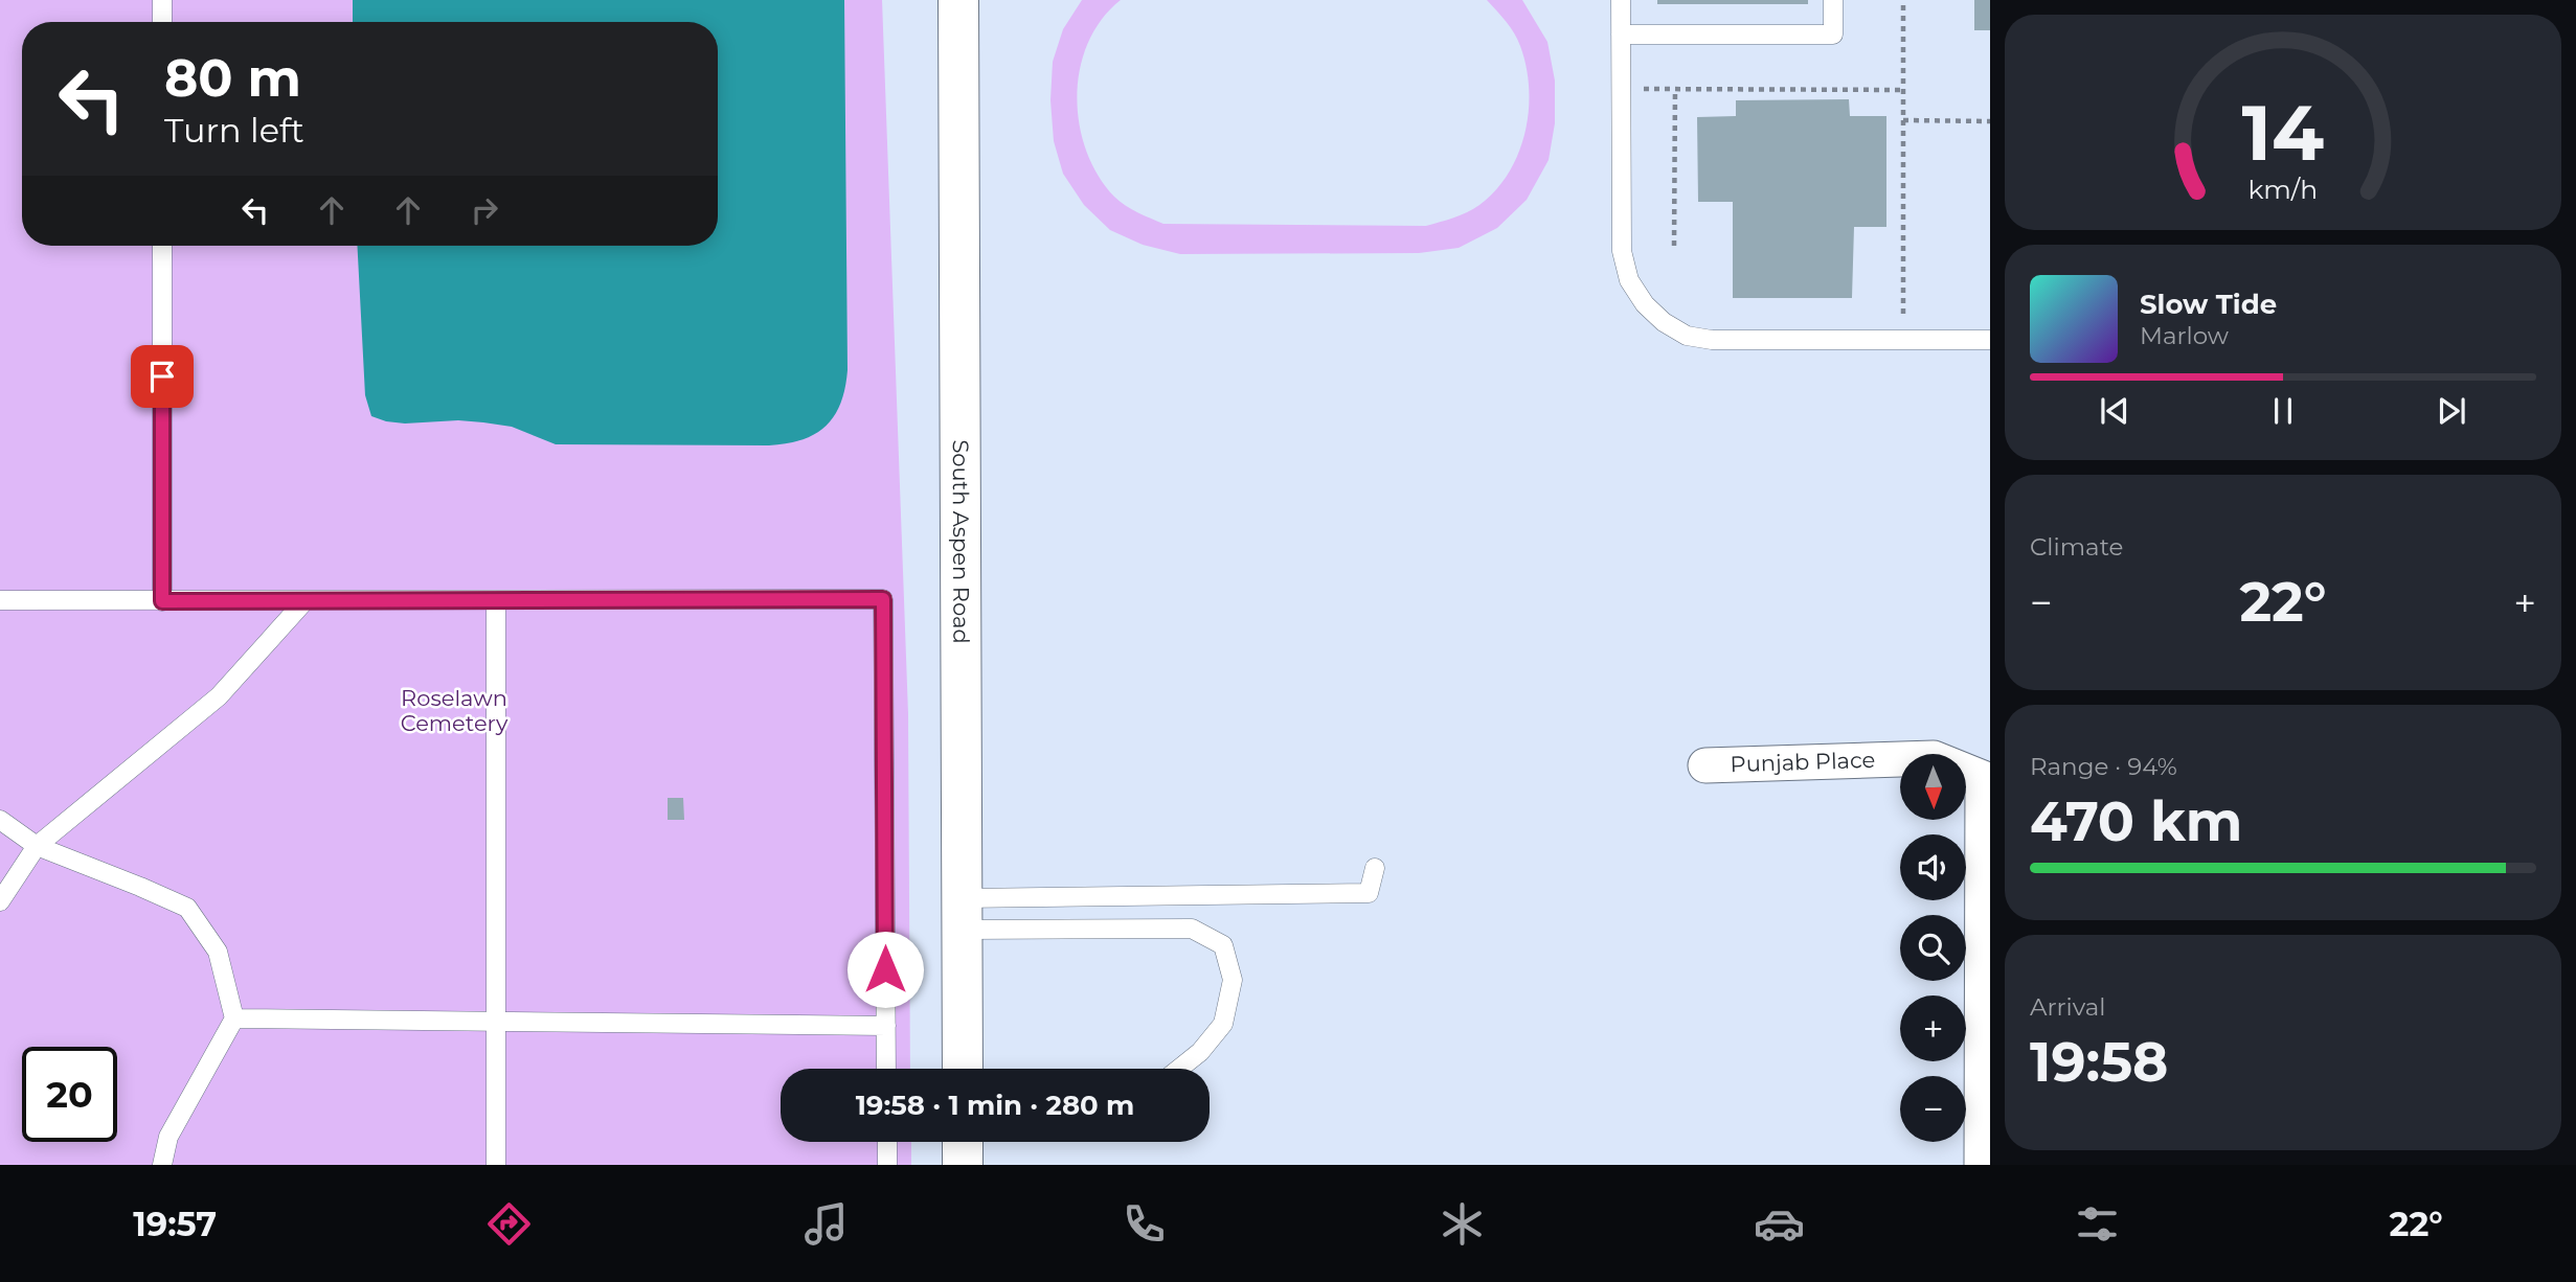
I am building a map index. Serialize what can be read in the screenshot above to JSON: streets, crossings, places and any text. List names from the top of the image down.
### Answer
{
  "streets": {
    "street": ["South Aspen Road", "Punjab Place"]
  },
  "parks": ["Roselawn Cemetery"],
  "north": "bottom",
  "page": {
    "turn": ["80 m", "Turn left"],
    "song": ["Slow Tide", "Marlow"],
    "tile": [
      "Climate",
      ["Range · 94%", "470 km"],
      ["Arrival", "19:58"]
    ],
    "heat": ["−", "22°", "+"],
    "map_buttons": ["+", "−"],
    "limit": "20",
    "trip": "19:58 · 1 min · 280 m",
    "tabs": ["19:57", "22°"],
    "gauge": ["14", "km/h"]
  }
}
